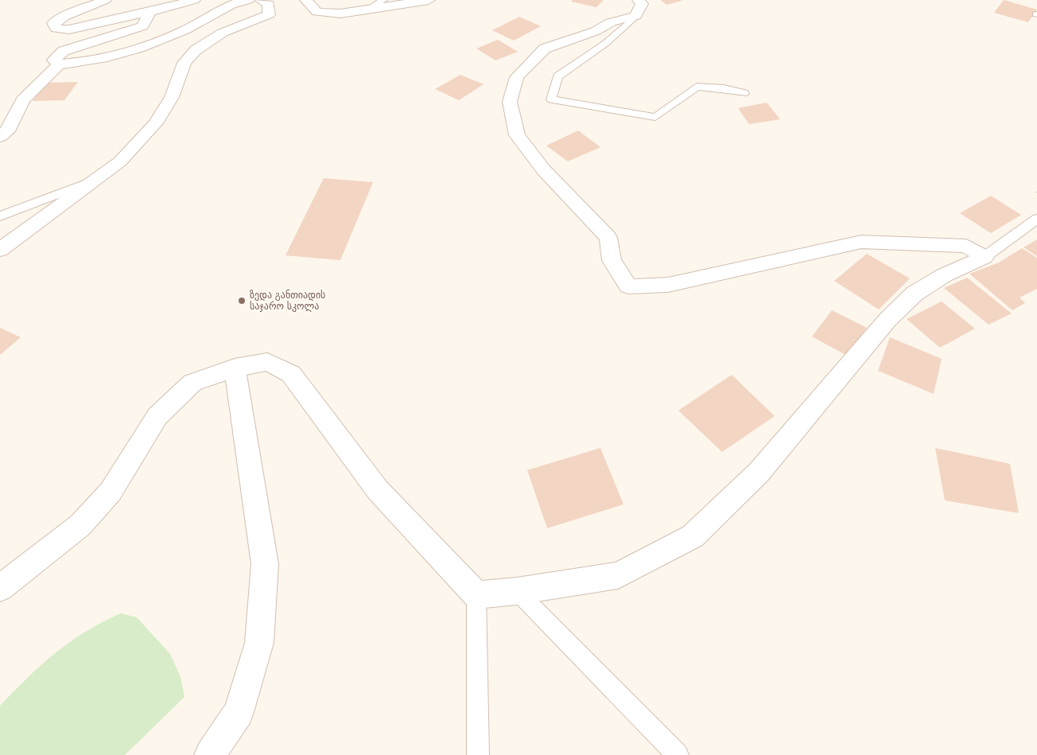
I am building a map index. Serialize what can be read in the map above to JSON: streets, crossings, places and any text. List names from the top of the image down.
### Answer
{
  "places": ["ზედა განთიადის საჯარო სკოლა"]
}
